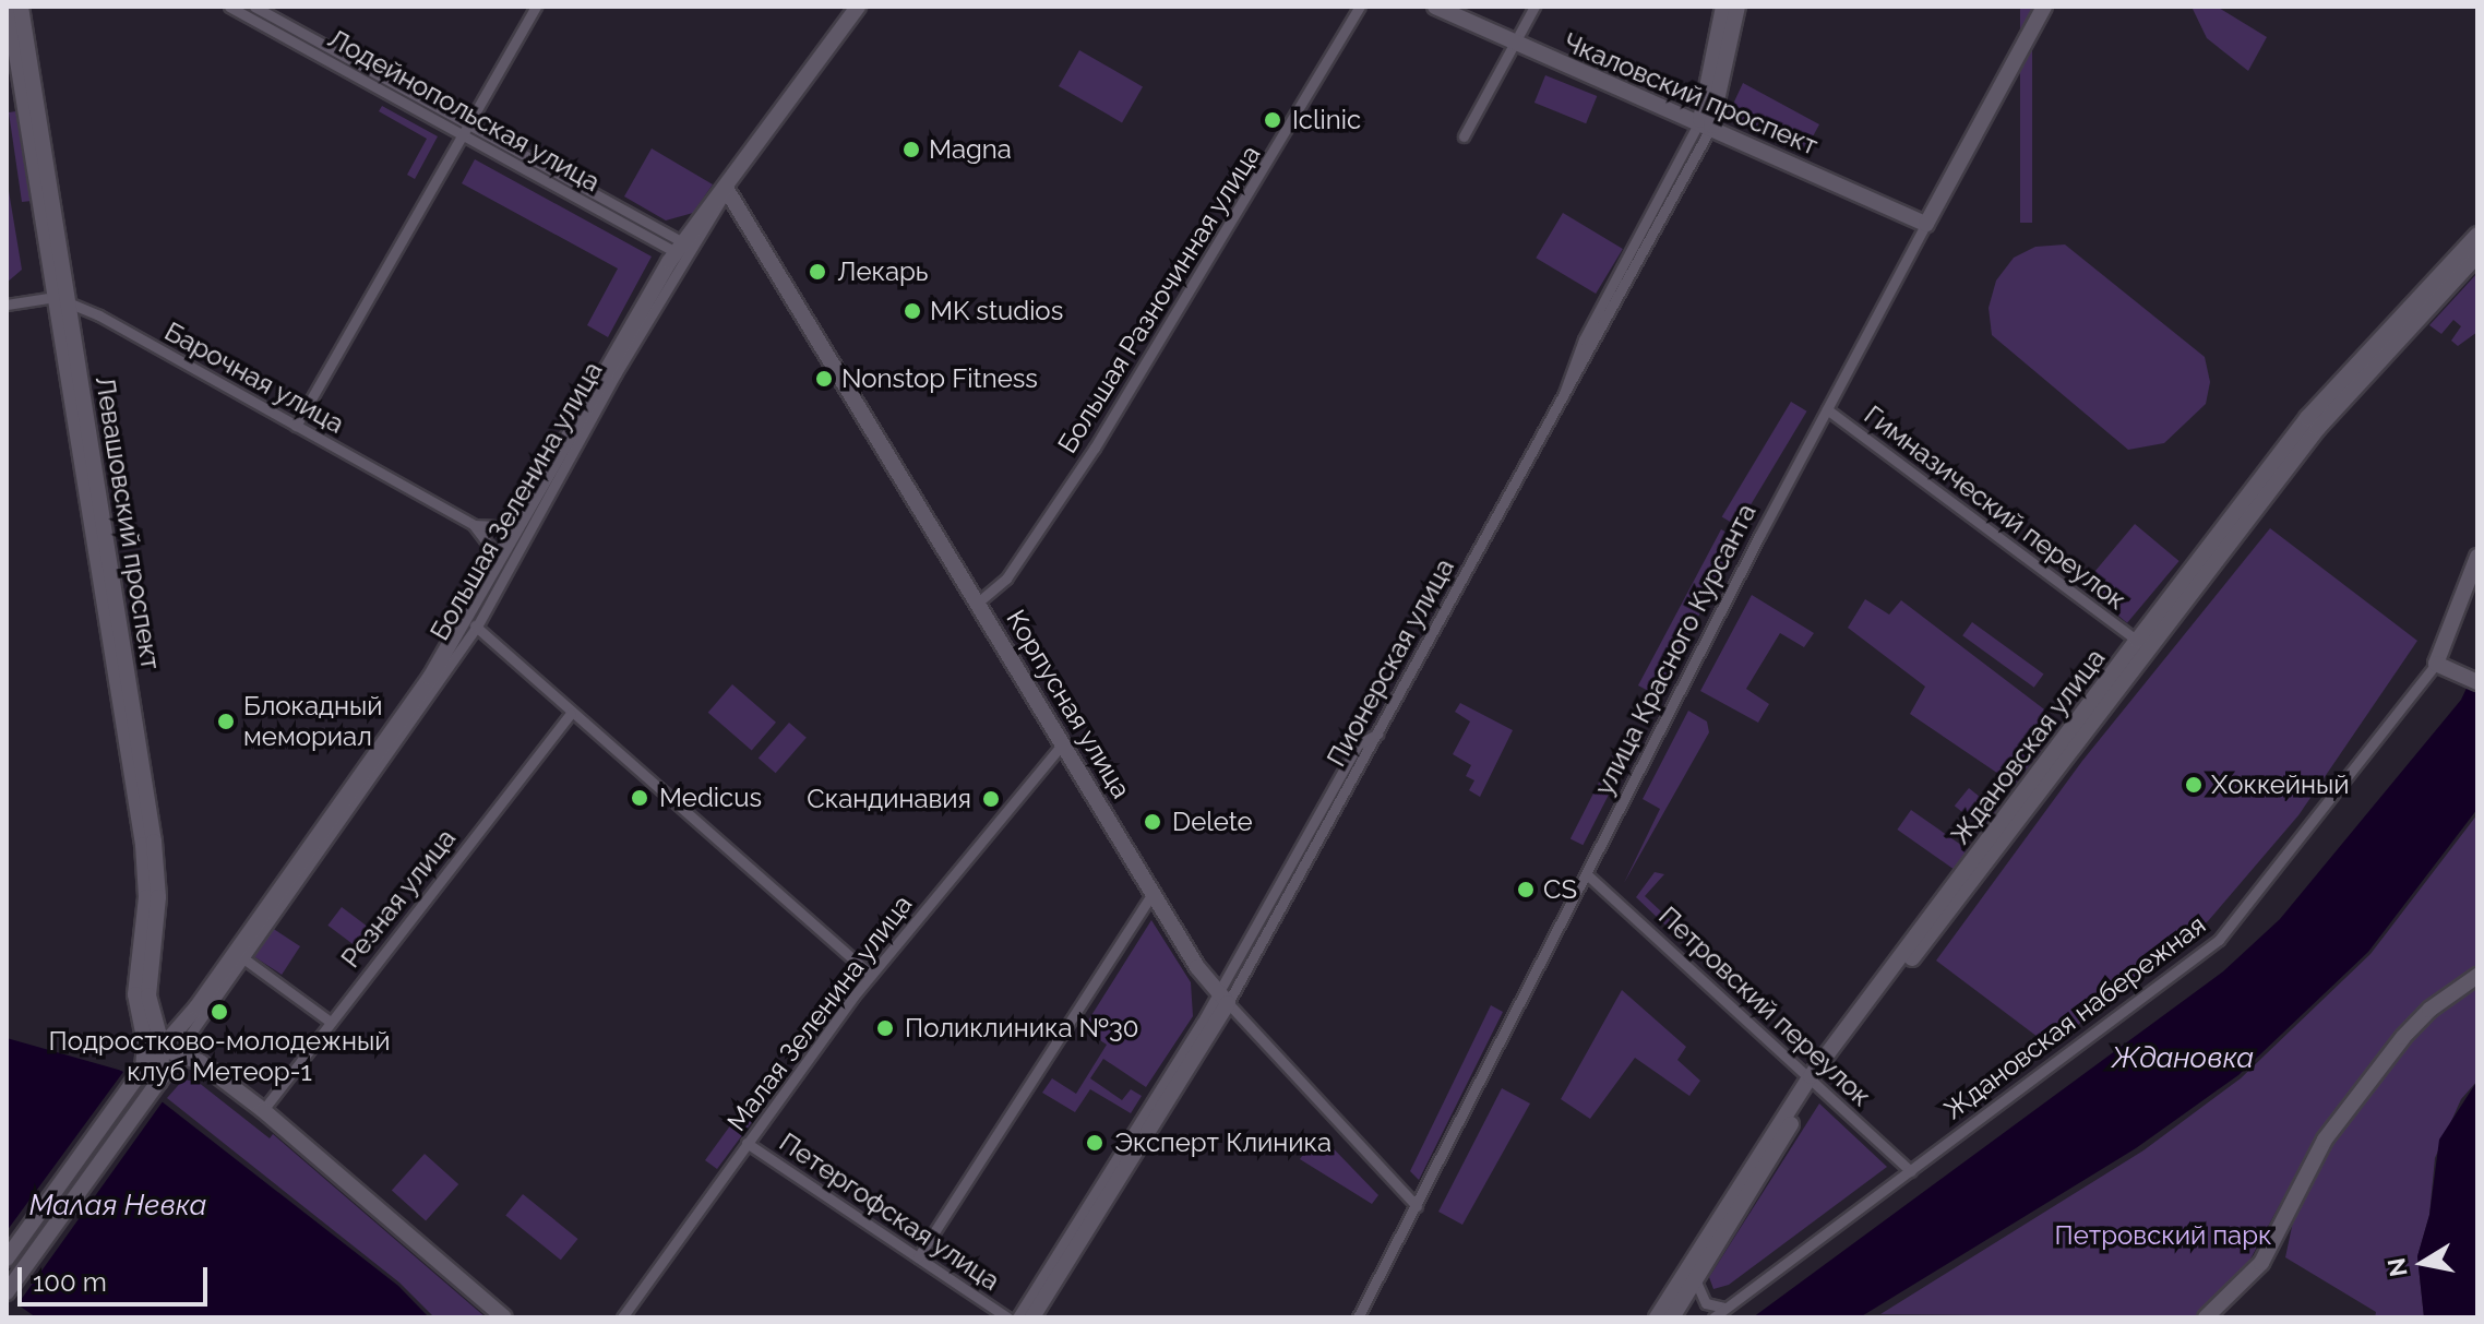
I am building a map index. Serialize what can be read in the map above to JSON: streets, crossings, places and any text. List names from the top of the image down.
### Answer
{
  "streets": {
    "main road": [
      "Чкаловский проспект",
      "Большая Зеленина улица",
      "Левашовский проспект",
      "улица Красного Курсанта",
      "Пионерская улица",
      "Корпусная улица",
      "Ждановская улица",
      "Ждановская набережная"
    ],
    "street": [
      "Лодейнопольская улица",
      "Большая Разночинная улица",
      "Барочная улица",
      "Гимназический переулок",
      "Резная улица",
      "Петровский переулок",
      "Малая Зеленина улица",
      "Петергофская улица"
    ]
  },
  "crossings": [
    ["Чкаловский проспект", "улица Красного Курсанта"],
    ["Чкаловский проспект", "Пионерская улица"],
    ["Лодейнопольская улица", "Большая Зеленина улица"],
    ["Большая Разночинная улица", "Корпусная улица"],
    ["Барочная улица", "Большая Зеленина улица"],
    ["Барочная улица", "Левашовский проспект"],
    ["Большая Зеленина улица", "Левашовский проспект"],
    ["Большая Зеленина улица", "Корпусная улица"],
    ["Гимназический переулок", "улица Красного Курсанта"],
    ["Гимназический переулок", "Ждановская улица"],
    ["улица Красного Курсанта", "Корпусная улица"],
    ["улица Красного Курсанта", "Петровский переулок"],
    ["Пионерская улица", "Корпусная улица"],
    ["Корпусная улица", "Малая Зеленина улица"],
    ["Ждановская улица", "Петровский переулок"],
    ["Петровский переулок", "Ждановская набережная"],
    ["Малая Зеленина улица", "Петергофская улица"]
  ],
  "water": ["Ждановка", "Малая Невка"],
  "parks": ["Петровский парк"],
  "places": [
    "Iclinic",
    "Magna",
    "Лекарь",
    "MK studios",
    "Nonstop Fitness",
    "Блокадный мемориал",
    "Хоккейный",
    "Medicus",
    "Скандинавия",
    "Delete",
    "CS",
    "Подростково-молодежный клуб Метеор-1",
    "Поликлиника №30",
    "Эксперт Клиника"
  ],
  "scale_bar": "100 m",
  "north": "left"
}
